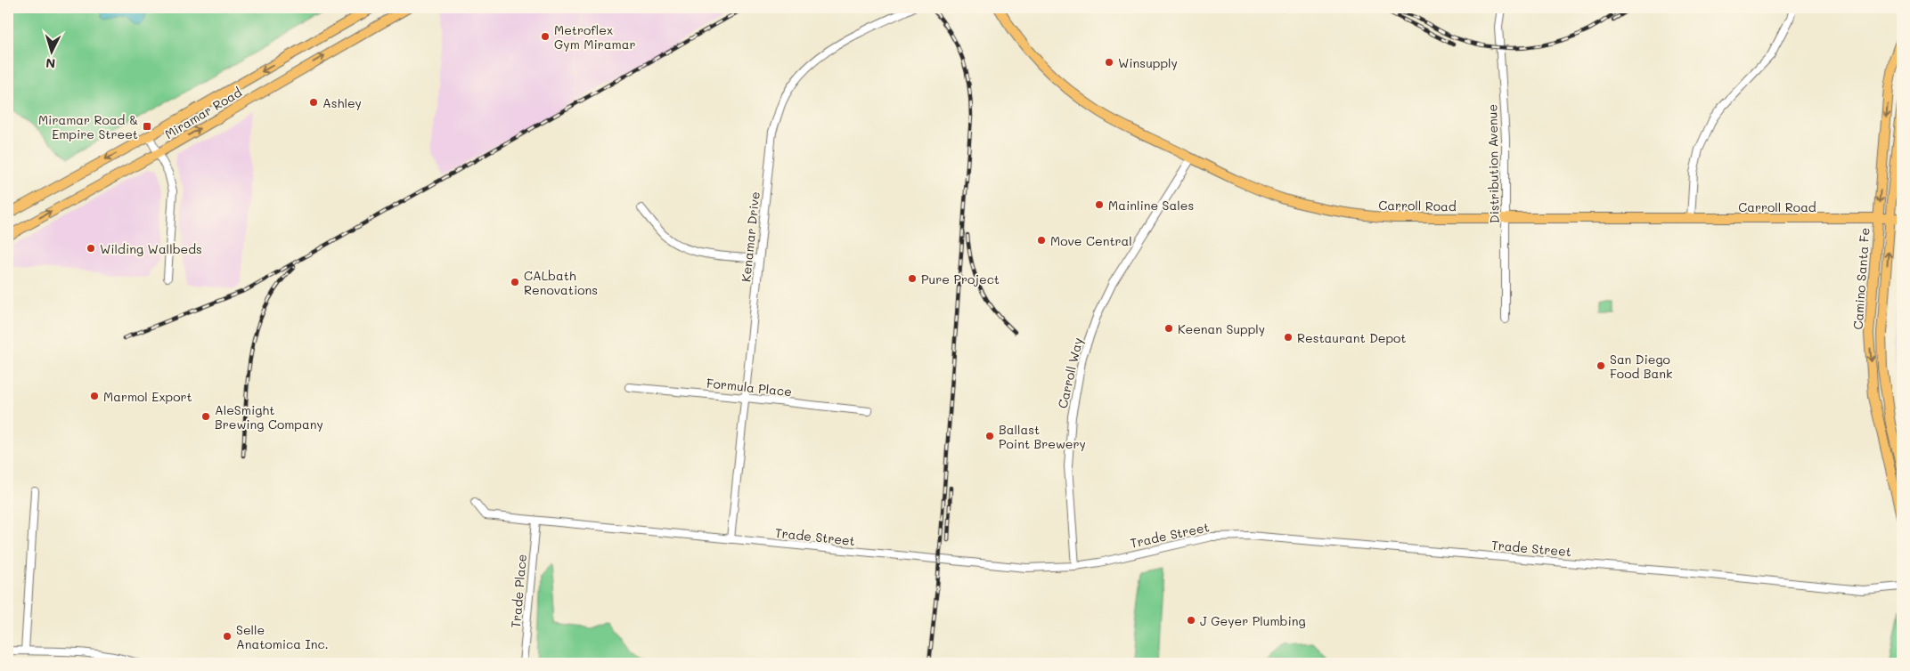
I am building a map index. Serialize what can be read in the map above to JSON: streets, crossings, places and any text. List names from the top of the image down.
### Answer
{
  "streets": {
    "main road": ["Miramar Road", "Carroll Road", "Camino Santa Fe"],
    "street": [
      "Distribution Avenue",
      "Kenamar Drive",
      "Carroll Way",
      "Formula Place",
      "Trade Street",
      "Trade Place"
    ]
  },
  "crossings": [
    ["Distribution Avenue", "Carroll Road"],
    ["Carroll Road", "Camino Santa Fe"],
    ["Carroll Road", "Carroll Way"],
    ["Kenamar Drive", "Formula Place"],
    ["Kenamar Drive", "Trade Street"],
    ["Carroll Way", "Trade Street"],
    ["Trade Street", "Trade Place"]
  ],
  "places": {
    "other": [
      "Metroflex Gym Miramar",
      "Winsupply",
      "Ashley",
      "Mainline Sales",
      "Move Central",
      "Wilding Wallbeds",
      "Pure Project",
      "CALbath Renovations",
      "Keenan Supply",
      "Restaurant Depot",
      "San Diego Food Bank",
      "Marmol Export",
      "AleSmight Brewing Company",
      "Ballast Point Brewery",
      "J Geyer Plumbing",
      "Selle Anatomica Inc."
    ],
    "transit": ["Miramar Road & Empire Street"]
  },
  "north": "bottom"
}
